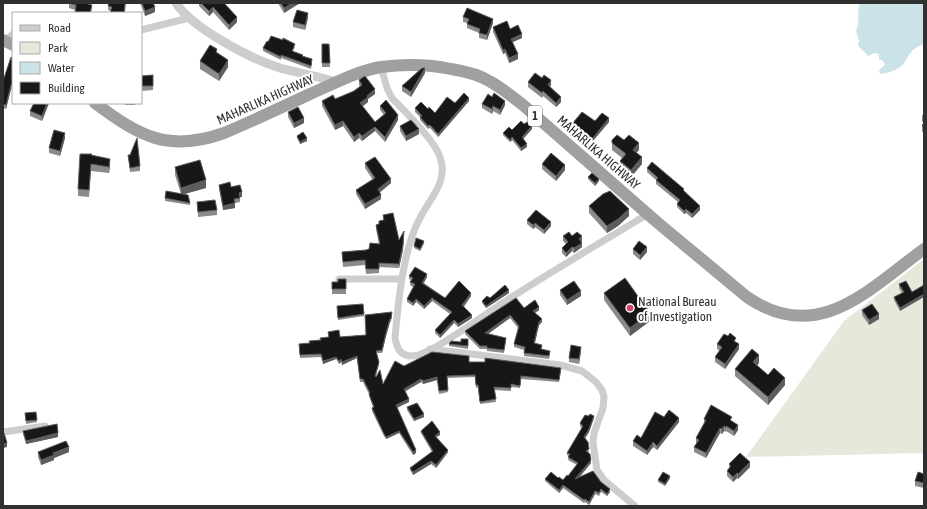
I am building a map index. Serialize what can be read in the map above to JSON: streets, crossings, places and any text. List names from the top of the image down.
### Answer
{
  "streets": {
    "highway": ["MAHARLIKA HIGHWAY", "1"]
  },
  "places": ["National Bureau of Investigation"],
  "legend": [
    "Road",
    "Park",
    "Water",
    "Building"
  ]
}
